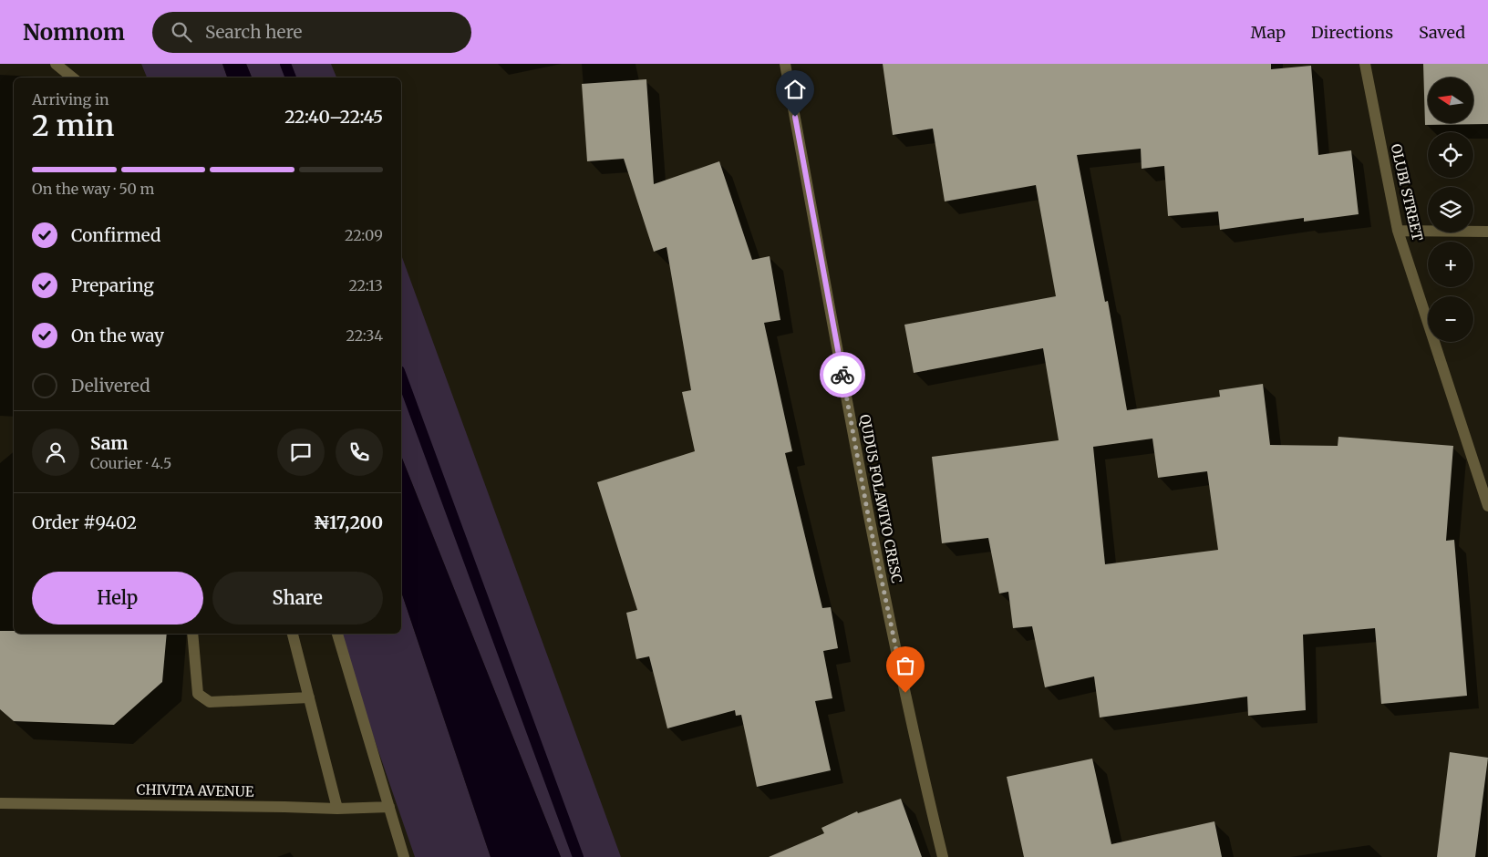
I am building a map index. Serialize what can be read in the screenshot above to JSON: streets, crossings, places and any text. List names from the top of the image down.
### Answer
{
  "streets": {
    "street": ["OLUBI STREET", "QUDUS FOLAWIYO CRESC", "CHIVITA AVENUE"]
  },
  "north": "left",
  "page": {
    "header": "Nomnom",
    "search": "Search here",
    "nav": ["Map", "Directions", "Saved"],
    "map_buttons": ["+", "−"],
    "heading": ["2 min", "Arriving in", "22:40–22:45"],
    "panel": [
      "Sam",
      "Courier · 4.5",
      "Order #9402",
      "₦17,200"
    ],
    "bar": "On the way · 50 m",
    "list": [
      ["Confirmed", "22:09"],
      ["Preparing", "22:13"],
      ["On the way", "22:34"],
      "Delivered"
    ],
    "buttons": ["Help", "Share"]
  }
}
